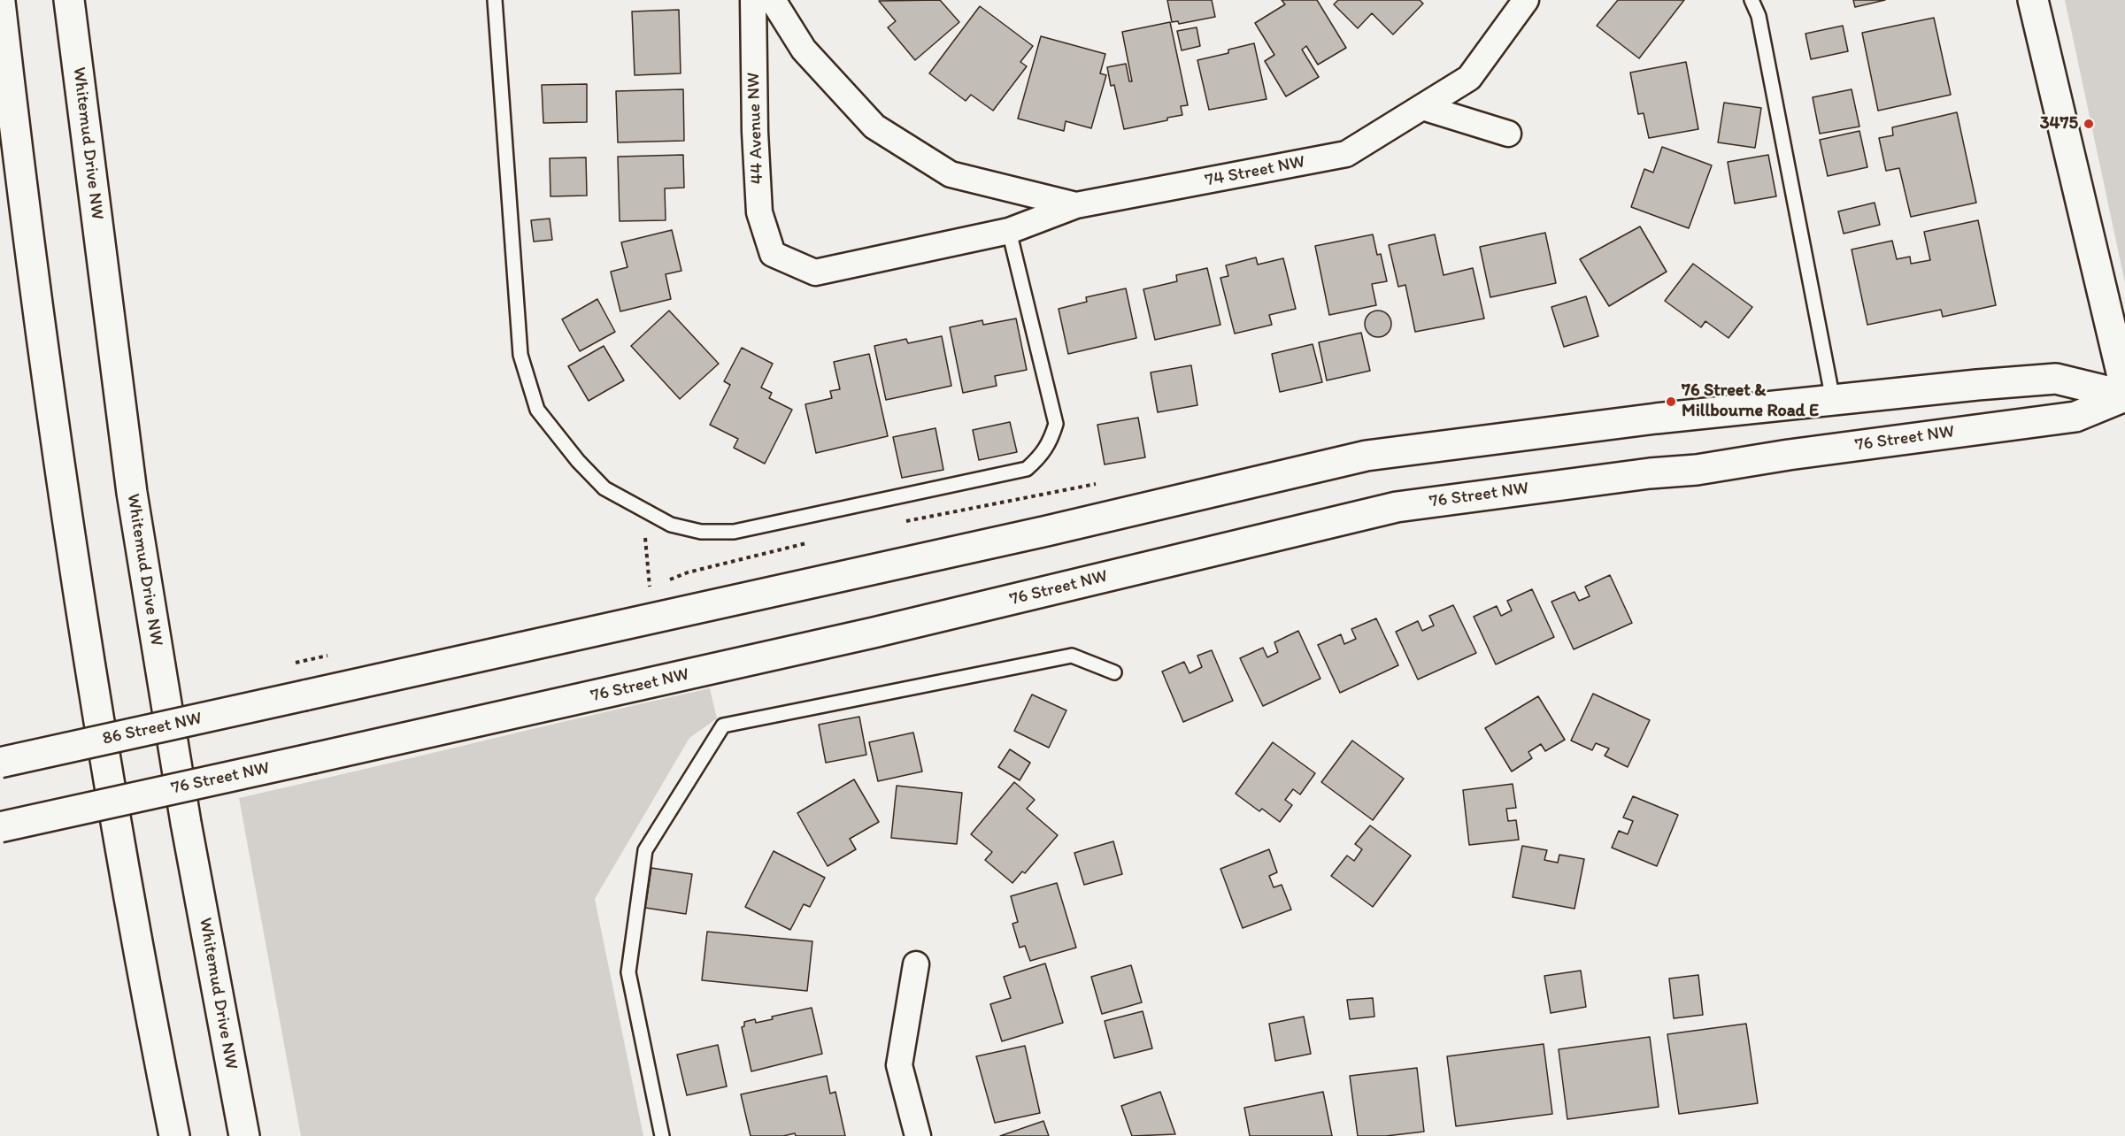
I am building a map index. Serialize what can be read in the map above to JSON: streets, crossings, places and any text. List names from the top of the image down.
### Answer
{
  "streets": {
    "main road": ["Whitemud Drive NW", "76 Street NW", "86 Street NW"],
    "street": ["44 Avenue NW", "74 Street NW"]
  },
  "crossings": [
    ["44 Avenue NW", "74 Street NW"],
    ["76 Street NW", "86 Street NW"]
  ],
  "places": ["3475", "76 Street & Millbourne Road E"]
}
